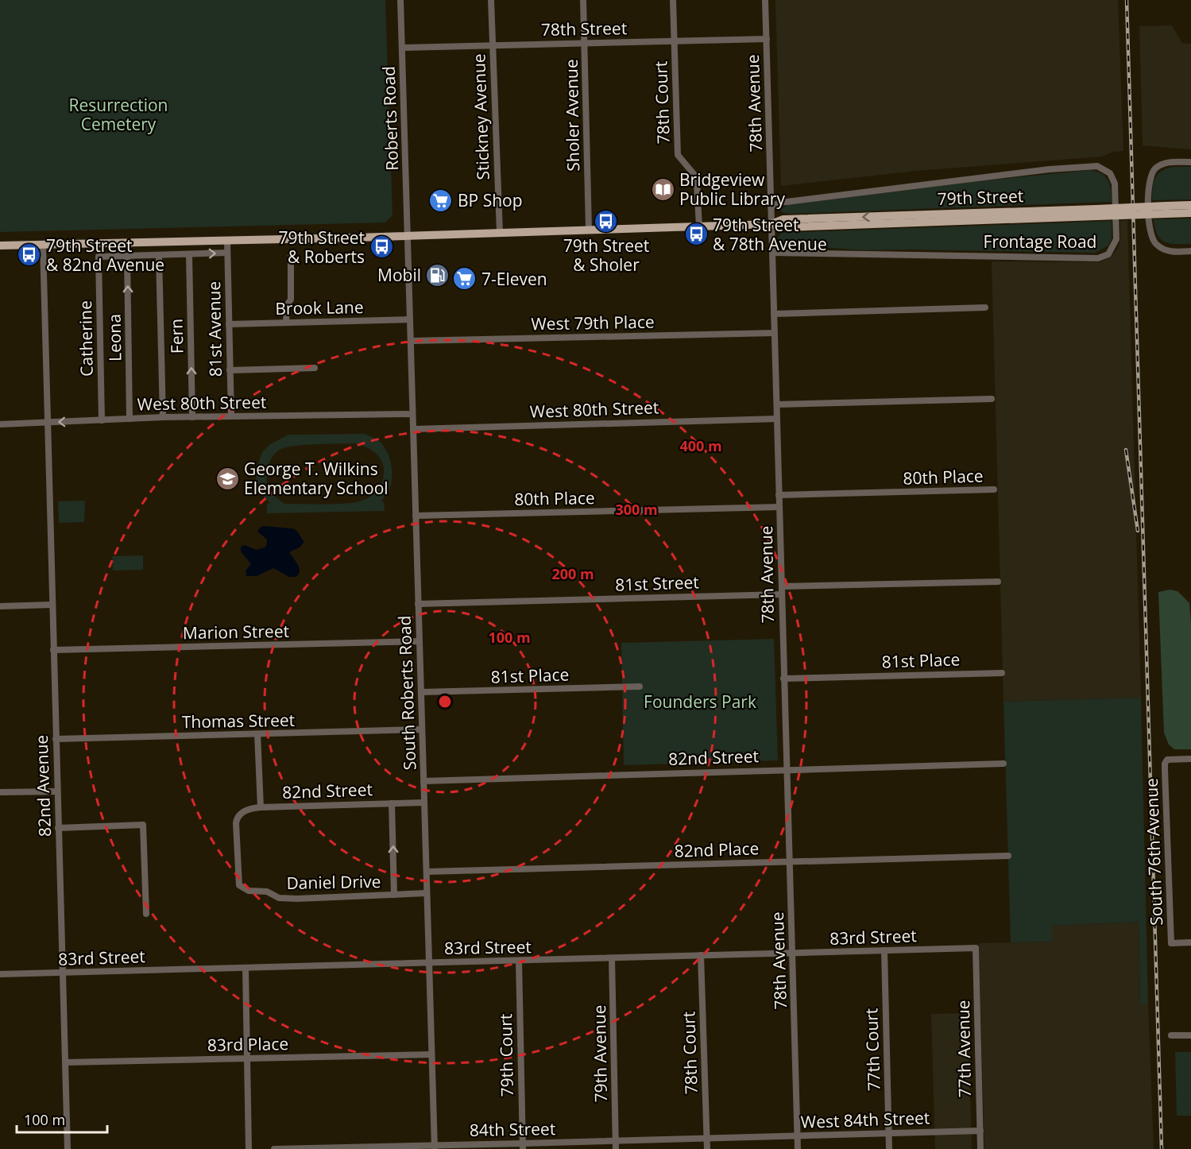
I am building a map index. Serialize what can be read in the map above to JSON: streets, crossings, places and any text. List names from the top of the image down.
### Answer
{
  "streets": {
    "main road": ["79th Street"],
    "street": [
      "78th Street",
      "78th Court",
      "78th Avenue",
      "Sholer Avenue",
      "Stickney Avenue",
      "Roberts Road",
      "Frontage Road",
      "Brook Lane",
      "West 79th Place",
      "81st Avenue",
      "Fern",
      "Leona",
      "Catherine",
      "West 80th Street",
      "80th Place",
      "81st Street",
      "Marion Street",
      "81st Place",
      "South Roberts Road",
      "Thomas Street",
      "82nd Street",
      "82nd Avenue",
      "82nd Place",
      "South 76th Avenue",
      "Daniel Drive",
      "83rd Street",
      "83rd Place",
      "77th Avenue",
      "77th Court",
      "79th Avenue",
      "79th Court",
      "West 84th Street",
      "84th Street"
    ]
  },
  "crossings": [
    ["78th Street", "78th Court"],
    ["78th Street", "78th Avenue"],
    ["78th Street", "Sholer Avenue"],
    ["78th Street", "Stickney Avenue"],
    ["78th Street", "Roberts Road"],
    ["78th Court", "79th Street"],
    ["78th Court", "83rd Street"],
    ["78th Court", "84th Street"],
    ["78th Avenue", "79th Street"],
    ["78th Avenue", "Frontage Road"],
    ["78th Avenue", "West 79th Place"],
    ["78th Avenue", "West 80th Street"],
    ["78th Avenue", "80th Place"],
    ["78th Avenue", "81st Street"],
    ["78th Avenue", "81st Place"],
    ["78th Avenue", "82nd Street"],
    ["78th Avenue", "82nd Place"],
    ["78th Avenue", "83rd Street"],
    ["78th Avenue", "West 84th Street"],
    ["Sholer Avenue", "79th Street"],
    ["Stickney Avenue", "79th Street"],
    ["Roberts Road", "79th Street"],
    ["Roberts Road", "South Roberts Road"],
    ["79th Street", "81st Avenue"],
    ["79th Street", "South Roberts Road"],
    ["79th Street", "82nd Avenue"],
    ["Brook Lane", "81st Avenue"],
    ["Brook Lane", "South Roberts Road"],
    ["West 79th Place", "South Roberts Road"],
    ["81st Avenue", "West 80th Street"],
    ["Fern", "West 80th Street"],
    ["Leona", "Catherine"],
    ["Leona", "West 80th Street"],
    ["Catherine", "West 80th Street"],
    ["West 80th Street", "South Roberts Road"],
    ["West 80th Street", "82nd Avenue"],
    ["80th Place", "South Roberts Road"],
    ["81st Street", "South Roberts Road"],
    ["Marion Street", "South Roberts Road"],
    ["Marion Street", "82nd Avenue"],
    ["81st Place", "South Roberts Road"],
    ["South Roberts Road", "Thomas Street"],
    ["South Roberts Road", "82nd Street"],
    ["South Roberts Road", "82nd Place"],
    ["South Roberts Road", "Daniel Drive"],
    ["South Roberts Road", "83rd Street"],
    ["South Roberts Road", "83rd Place"],
    ["South Roberts Road", "84th Street"],
    ["Thomas Street", "82nd Avenue"],
    ["82nd Street", "Daniel Drive"],
    ["82nd Avenue", "83rd Street"],
    ["82nd Avenue", "83rd Place"],
    ["83rd Street", "77th Avenue"],
    ["83rd Street", "77th Court"],
    ["83rd Street", "79th Avenue"],
    ["83rd Street", "79th Court"],
    ["77th Avenue", "West 84th Street"],
    ["77th Court", "West 84th Street"],
    ["79th Avenue", "84th Street"],
    ["79th Court", "84th Street"],
    ["West 84th Street", "84th Street"]
  ],
  "parks": ["Resurrection Cemetery", "Founders Park"],
  "places": {
    "library": ["Bridgeview Public Library"],
    "supermarket": ["BP Shop", "7-Eleven"],
    "bus stop": [
      "79th Street & Sholer",
      "79th Street & 78th Avenue",
      "79th Street & Roberts",
      "79th Street & 82nd Avenue"
    ],
    "fuel station": ["Mobil"],
    "school or university": ["George T. Wilkins Elementary School"]
  },
  "scale_bar": "100 m",
  "rings": [
    "400 m",
    "300 m",
    "200 m",
    "100 m"
  ]
}
